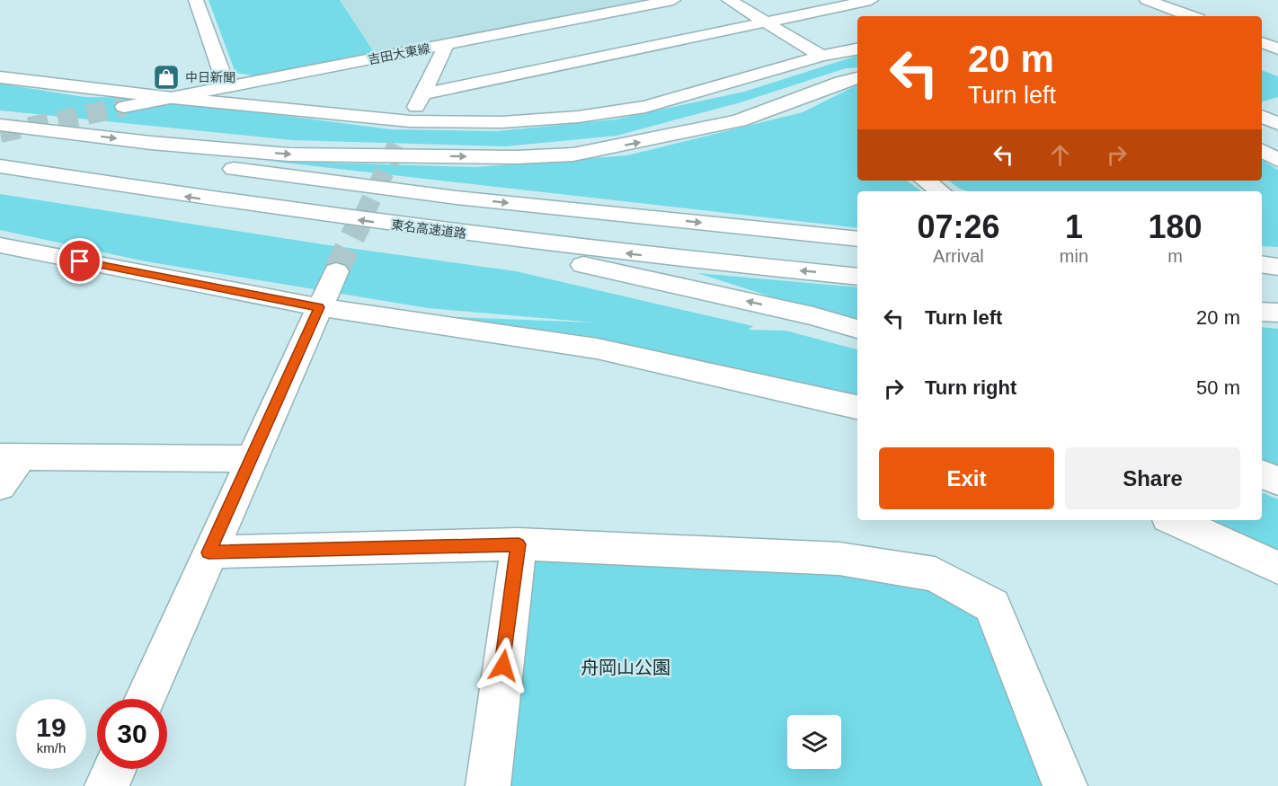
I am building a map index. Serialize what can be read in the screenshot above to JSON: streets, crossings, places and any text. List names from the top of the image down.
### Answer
{
  "streets": {
    "main road": ["吉田大東線", "東名高速道路"]
  },
  "parks": ["舟岡山公園"],
  "places": {
    "shop": ["中日新聞"]
  },
  "page": {
    "turn": ["20 m", "Turn left"],
    "eta": [
      "07:26",
      "Arrival",
      "1",
      "min",
      "180",
      "m"
    ],
    "list": [
      {
        "name": "Turn left",
        "value": "20 m"
      },
      {
        "name": "Turn right",
        "value": "50 m"
      }
    ],
    "buttons": ["Exit", "Share"],
    "speed": "19 km/h",
    "limit": "30"
  }
}
